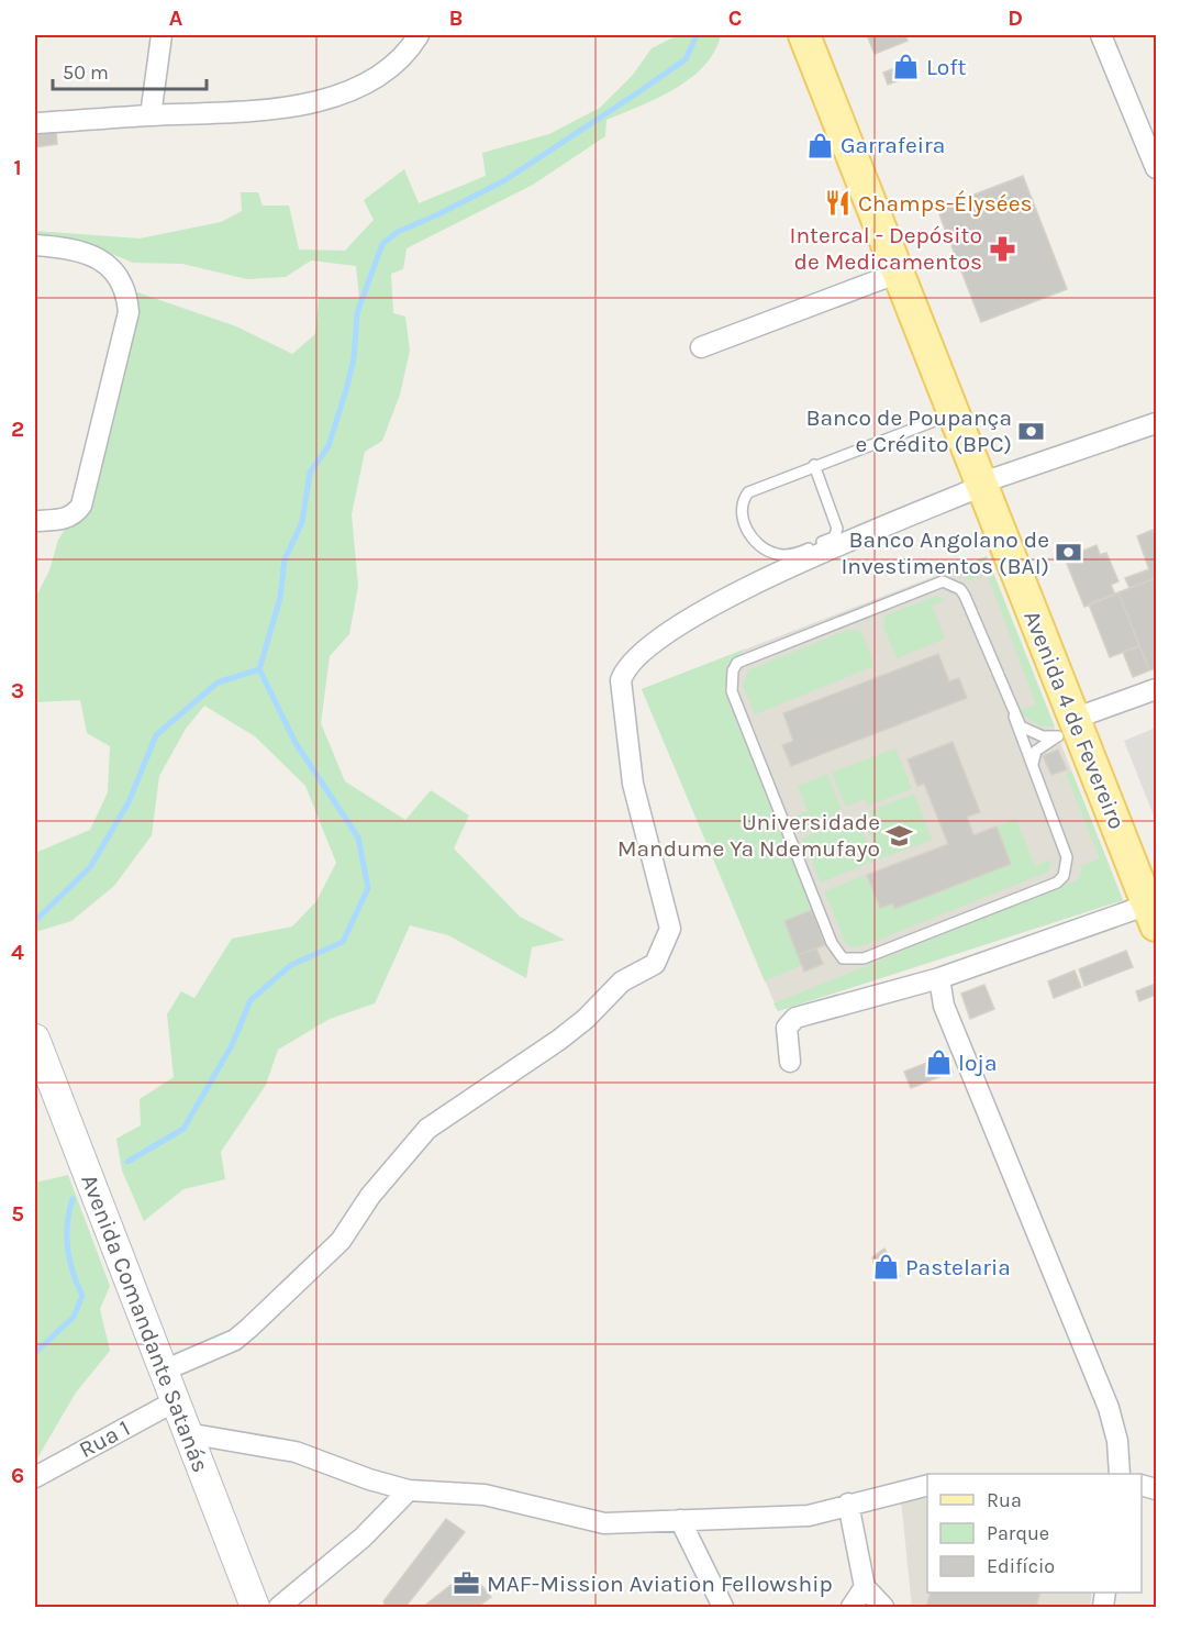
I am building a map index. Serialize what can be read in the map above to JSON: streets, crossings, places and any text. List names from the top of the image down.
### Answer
{
  "streets": {
    "main road": ["Avenida 4 de Fevereiro"],
    "street": ["Avenida Comandante Satanás", "Rua 1"]
  },
  "crossings": [
    ["Avenida Comandante Satanás", "Rua 1"]
  ],
  "places": {
    "shop": [
      "Loft",
      "Garrafeira",
      "loja",
      "Pastelaria"
    ],
    "restaurant": ["Champs-Élysées"],
    "pharmacy": ["Intercal - Depósito de Medicamentos"],
    "bank": ["Banco de Poupança e Crédito (BPC)", "Banco Angolano de Investimentos (BAI)"],
    "school or university": ["Universidade Mandume Ya Ndemufayo"],
    "office": ["MAF-Mission Aviation Fellowship"]
  },
  "legend": ["Rua", "Parque", "Edifício"],
  "scale_bar": "50 m",
  "grid": {
    "columns": [
      "A",
      "B",
      "C",
      "D"
    ],
    "rows": [
      "1",
      "2",
      "3",
      "4",
      "5",
      "6"
    ]
  }
}
